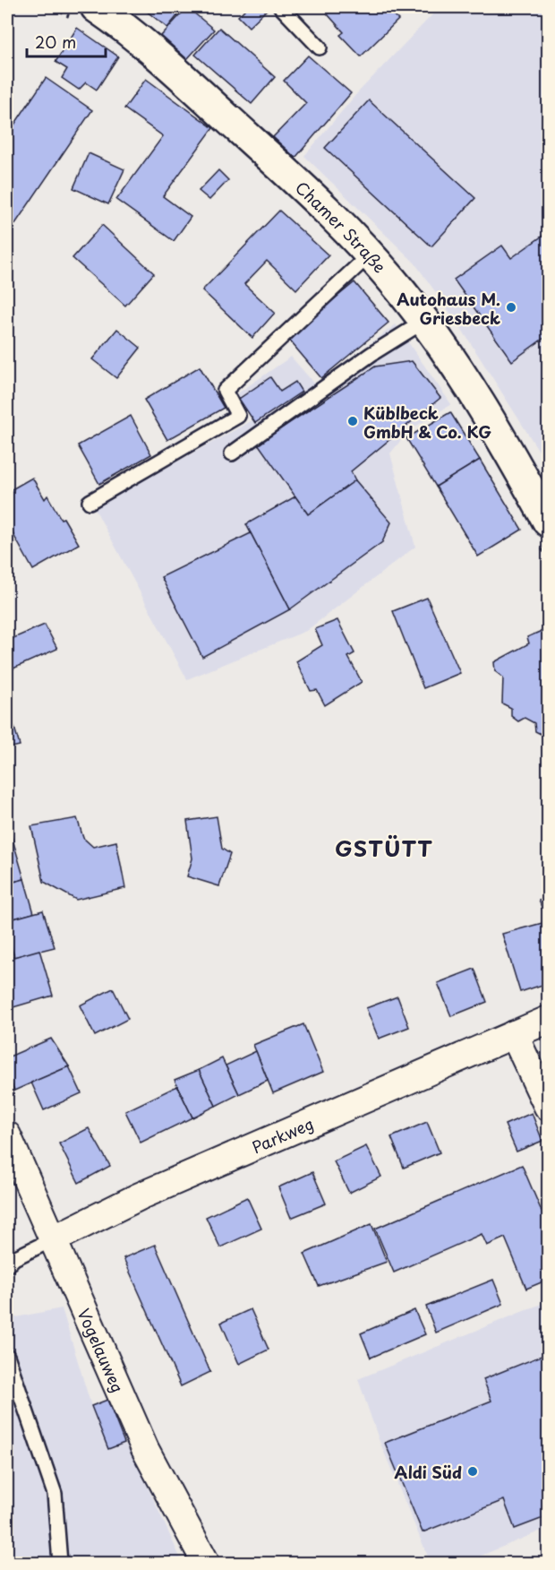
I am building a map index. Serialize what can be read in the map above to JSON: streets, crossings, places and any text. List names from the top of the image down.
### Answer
{
  "streets": {
    "main road": ["Chamer Straße"],
    "street": ["Parkweg", "Vogelauweg"]
  },
  "crossings": [
    ["Parkweg", "Vogelauweg"]
  ],
  "districts": ["GSTÜTT"],
  "places": ["Autohaus M. Griesbeck", "Küblbeck GmbH & Co. KG", "Aldi Süd"],
  "scale_bar": "20 m"
}
